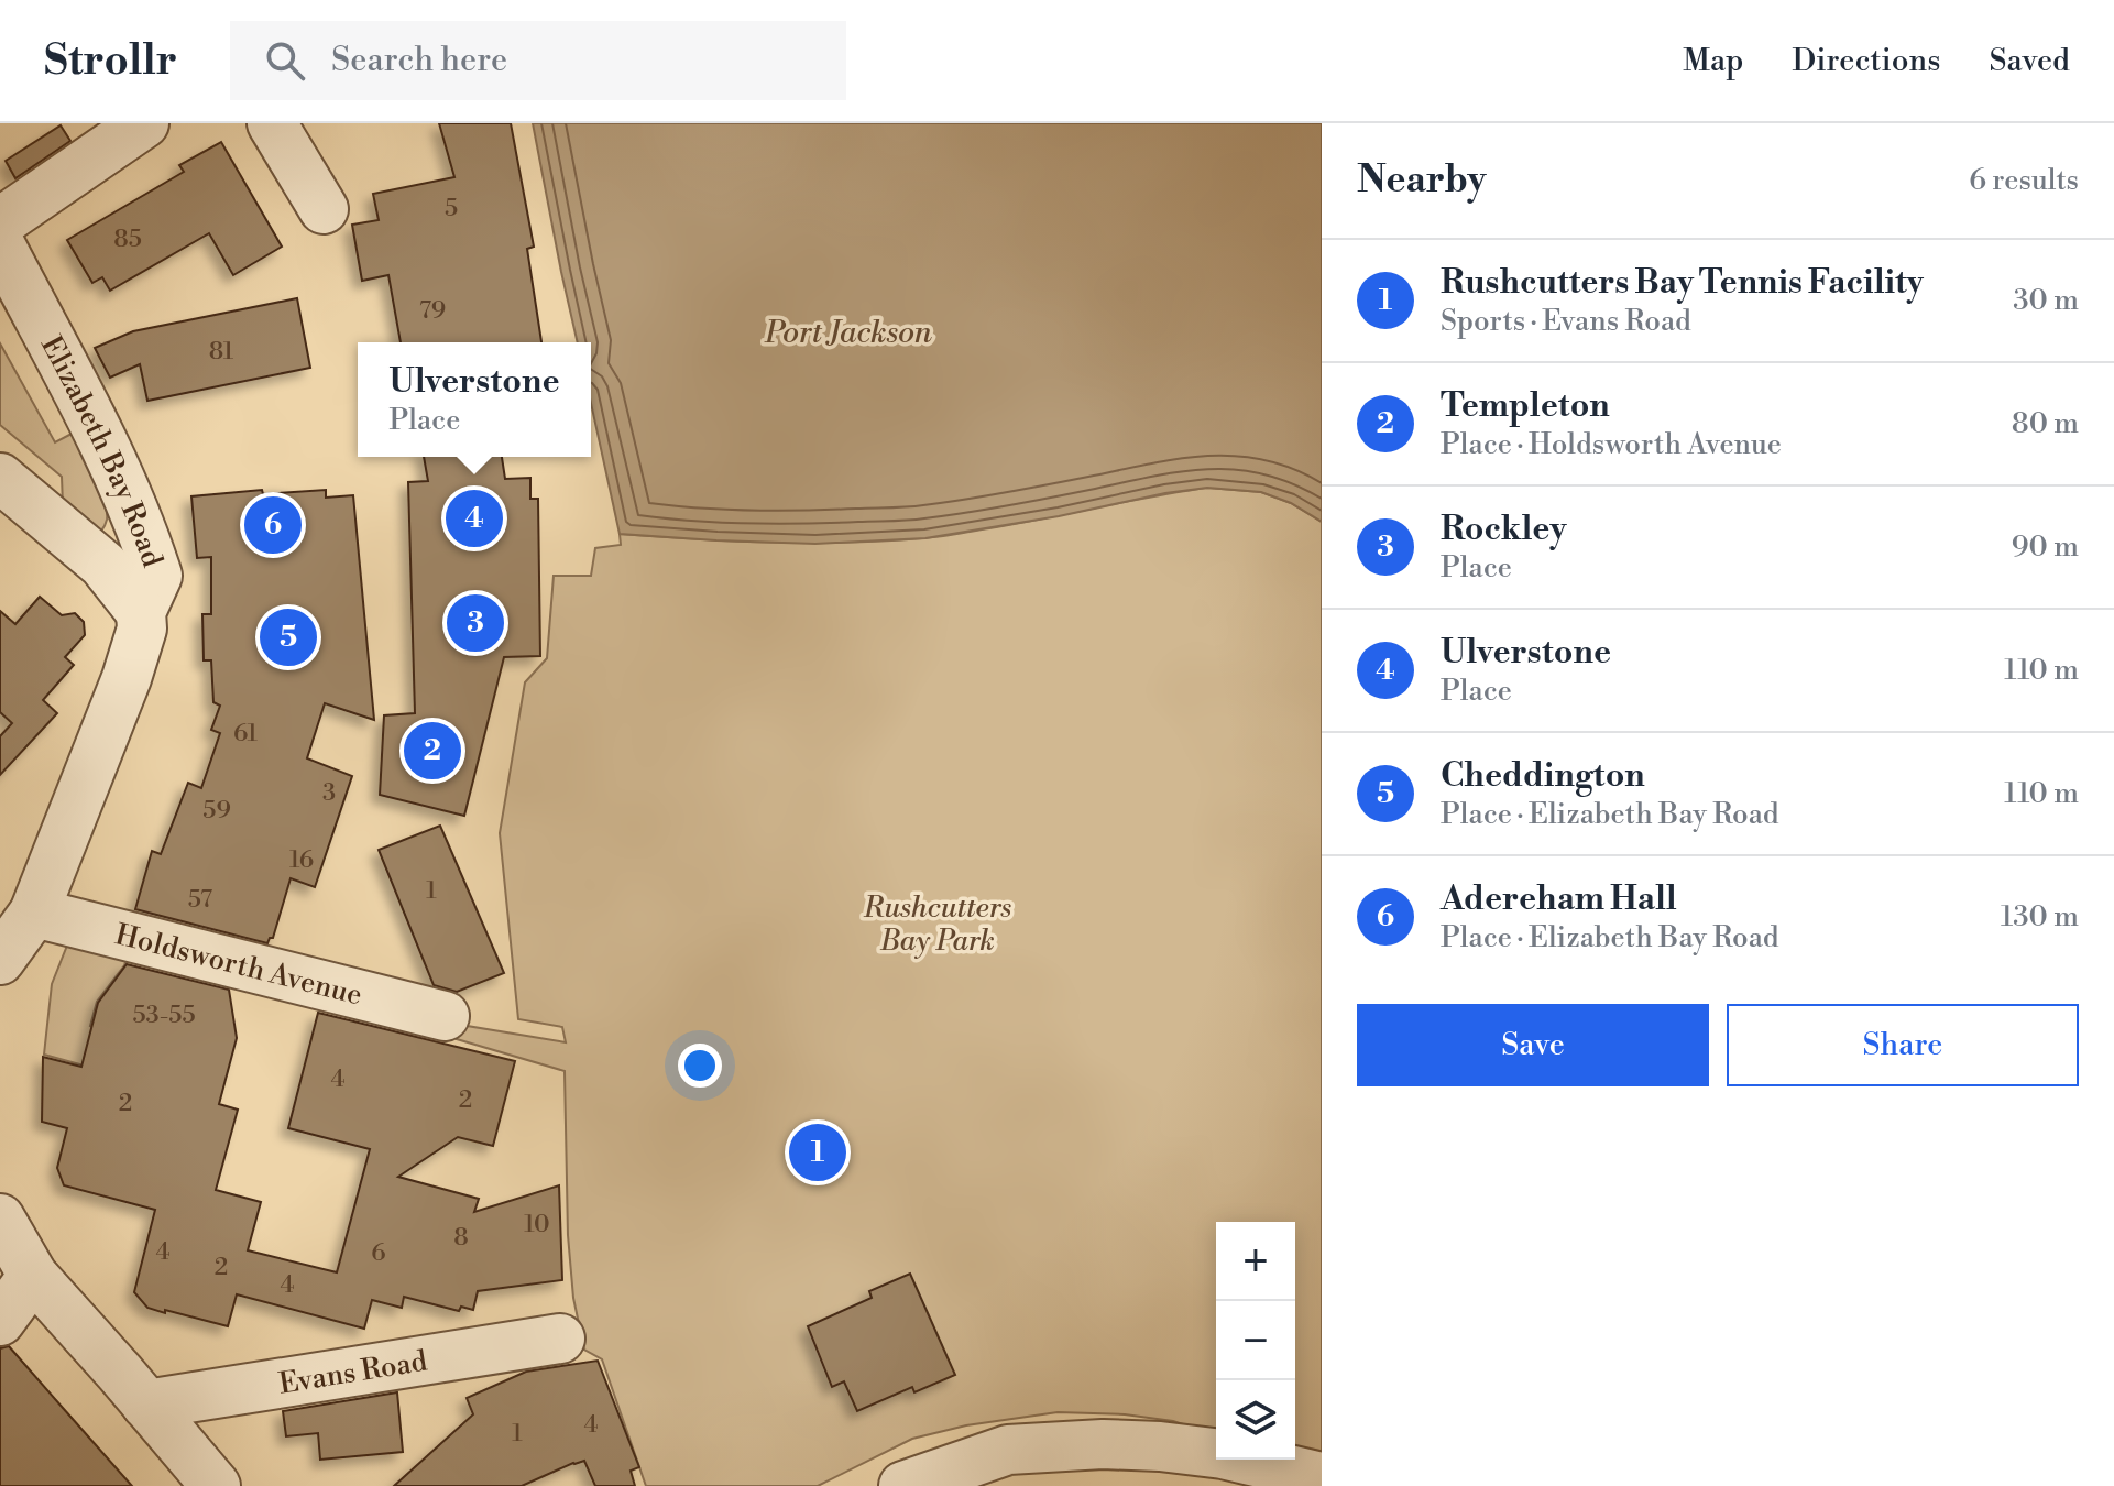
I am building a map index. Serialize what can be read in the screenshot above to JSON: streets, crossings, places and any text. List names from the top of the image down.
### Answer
{
  "streets": {
    "street": ["Elizabeth Bay Road", "Holdsworth Avenue", "Evans Road"]
  },
  "crossings": [
    ["Elizabeth Bay Road", "Holdsworth Avenue"]
  ],
  "water": ["Port Jackson"],
  "parks": ["Rushcutters Bay Park"],
  "house_numbers": [
    "5",
    "85",
    "79",
    "81",
    "61",
    "3",
    "59",
    "16",
    "1",
    "57",
    "53-55",
    "4",
    "2",
    "2",
    "10",
    "8",
    "4",
    "6",
    "2",
    "4",
    "4",
    "1"
  ],
  "page": {
    "header": "Strollr",
    "search": "Search here",
    "nav": ["Map", "Directions", "Saved"],
    "heading": ["Nearby", "6 results"],
    "list": [
      {
        "mark": "1",
        "name": "Rushcutters Bay Tennis Facility",
        "note": "Sports · Evans Road",
        "value": "30 m"
      },
      {
        "mark": "2",
        "name": "Templeton",
        "note": "Place · Holdsworth Avenue",
        "value": "80 m"
      },
      {
        "mark": "3",
        "name": "Rockley",
        "note": "Place",
        "value": "90 m"
      },
      {
        "mark": "4",
        "name": "Ulverstone",
        "note": "Place",
        "value": "110 m"
      },
      {
        "mark": "5",
        "name": "Cheddington",
        "note": "Place · Elizabeth Bay Road",
        "value": "110 m"
      },
      {
        "mark": "6",
        "name": "Adereham Hall",
        "note": "Place · Elizabeth Bay Road",
        "value": "130 m"
      }
    ],
    "popup": ["Ulverstone", "Place"],
    "pins": [
      "4",
      "6",
      "3",
      "5",
      "2",
      "1"
    ],
    "buttons": ["Save", "Share"],
    "map_buttons": ["+", "−"]
  }
}
